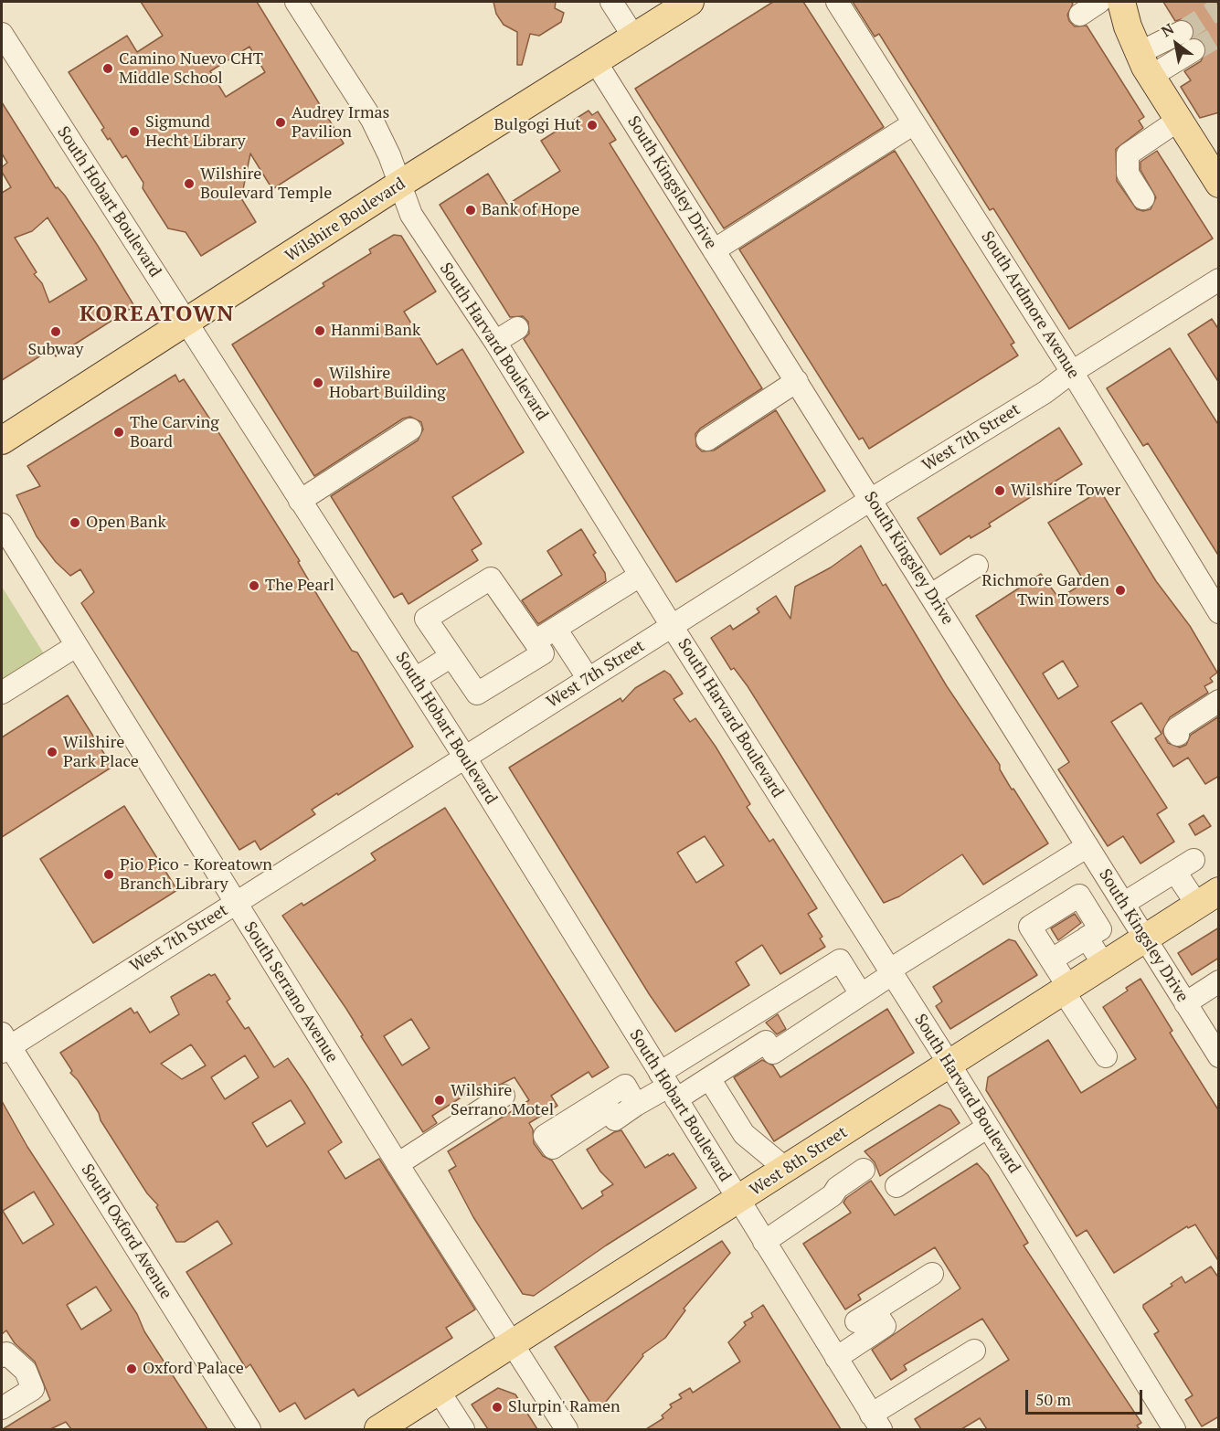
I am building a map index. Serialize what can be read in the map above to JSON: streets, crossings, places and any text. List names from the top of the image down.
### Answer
{
  "streets": {
    "main road": ["Wilshire Boulevard", "West 8th Street"],
    "street": [
      "South Kingsley Drive",
      "South Hobart Boulevard",
      "South Ardmore Avenue",
      "South Harvard Boulevard",
      "West 7th Street",
      "South Serrano Avenue",
      "South Oxford Avenue"
    ]
  },
  "crossings": [
    ["South Kingsley Drive", "Wilshire Boulevard"],
    ["South Kingsley Drive", "West 7th Street"],
    ["South Kingsley Drive", "West 8th Street"],
    ["South Hobart Boulevard", "Wilshire Boulevard"],
    ["South Hobart Boulevard", "West 7th Street"],
    ["South Hobart Boulevard", "West 8th Street"],
    ["Wilshire Boulevard", "South Harvard Boulevard"],
    ["South Ardmore Avenue", "West 7th Street"],
    ["South Harvard Boulevard", "West 7th Street"],
    ["South Harvard Boulevard", "West 8th Street"],
    ["West 7th Street", "South Serrano Avenue"],
    ["West 7th Street", "South Oxford Avenue"],
    ["South Serrano Avenue", "West 8th Street"]
  ],
  "districts": ["KOREATOWN"],
  "places": [
    "Camino Nuevo CHT Middle School",
    "Audrey Irmas Pavilion",
    "Bulgogi Hut",
    "Sigmund Hecht Library",
    "Wilshire Boulevard Temple",
    "Bank of Hope",
    "Hanmi Bank",
    "Subway",
    "Wilshire Hobart Building",
    "The Carving Board",
    "Wilshire Tower",
    "Open Bank",
    "The Pearl",
    "Richmore Garden Twin Towers",
    "Wilshire Park Place",
    "Pio Pico - Koreatown Branch Library",
    "Wilshire Serrano Motel",
    "Oxford Palace",
    "Slurpin' Ramen"
  ],
  "scale_bar": "50 m",
  "north": "top left"
}
